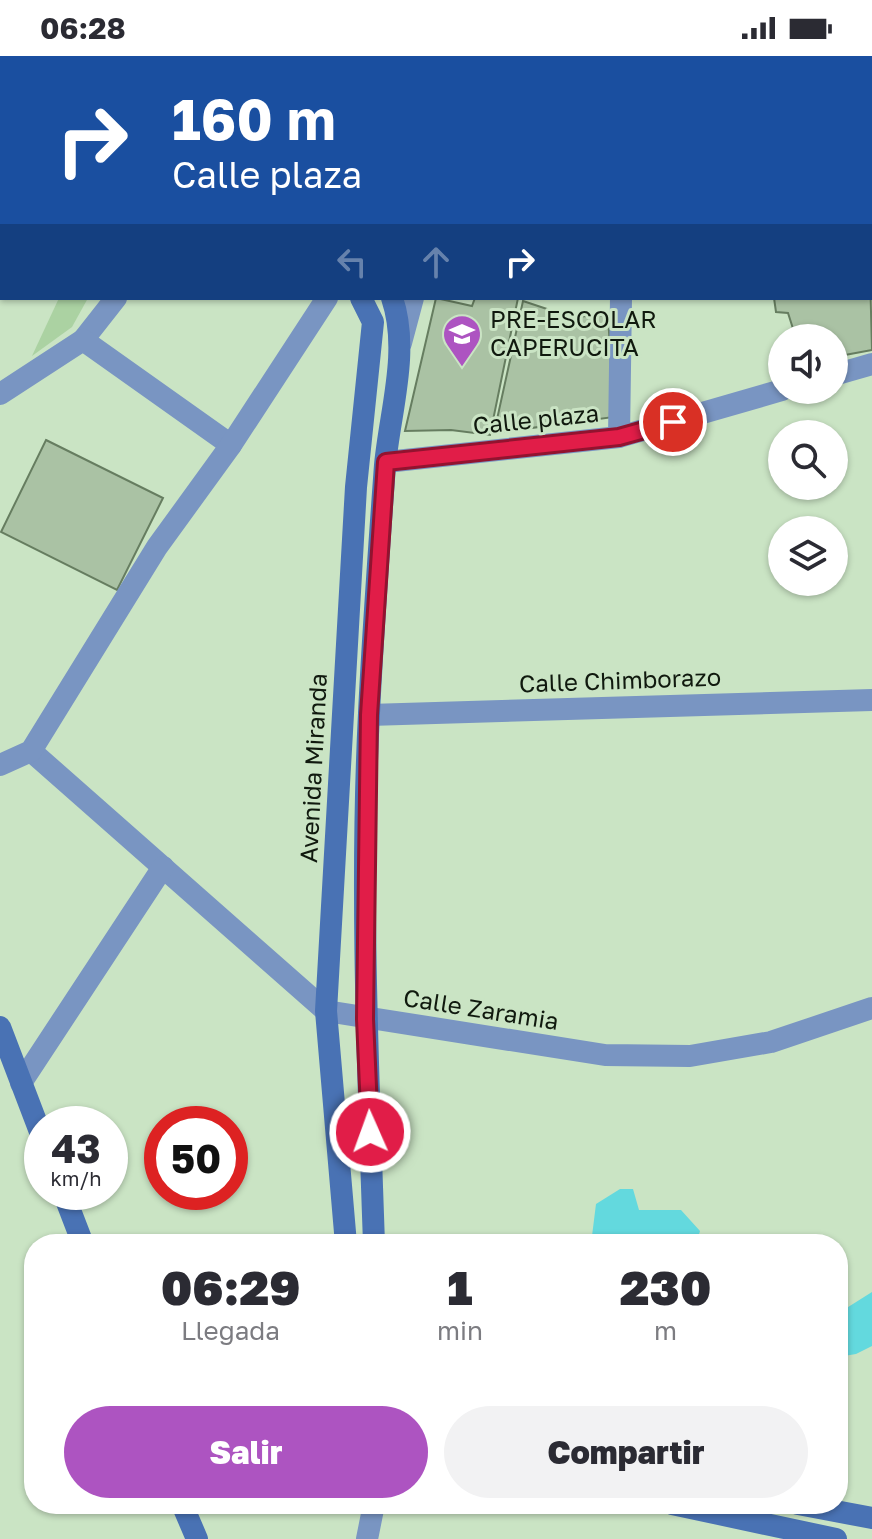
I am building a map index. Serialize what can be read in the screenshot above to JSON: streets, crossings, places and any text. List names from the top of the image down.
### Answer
{
  "streets": {
    "main road": ["Avenida Miranda"],
    "street": ["Calle plaza", "Calle Chimborazo", "Calle Zaramia"]
  },
  "crossings": [
    ["Avenida Miranda", "Calle Zaramia"]
  ],
  "places": {
    "school or university": ["PRE-ESCOLAR CAPERUCITA"]
  },
  "page": {
    "status": "06:28",
    "turn": ["160 m", "Calle plaza"],
    "speed": "43 km/h",
    "limit": "50",
    "eta": [
      "06:29",
      "Llegada",
      "1",
      "min",
      "230",
      "m"
    ],
    "buttons": ["Salir", "Compartir"]
  }
}
